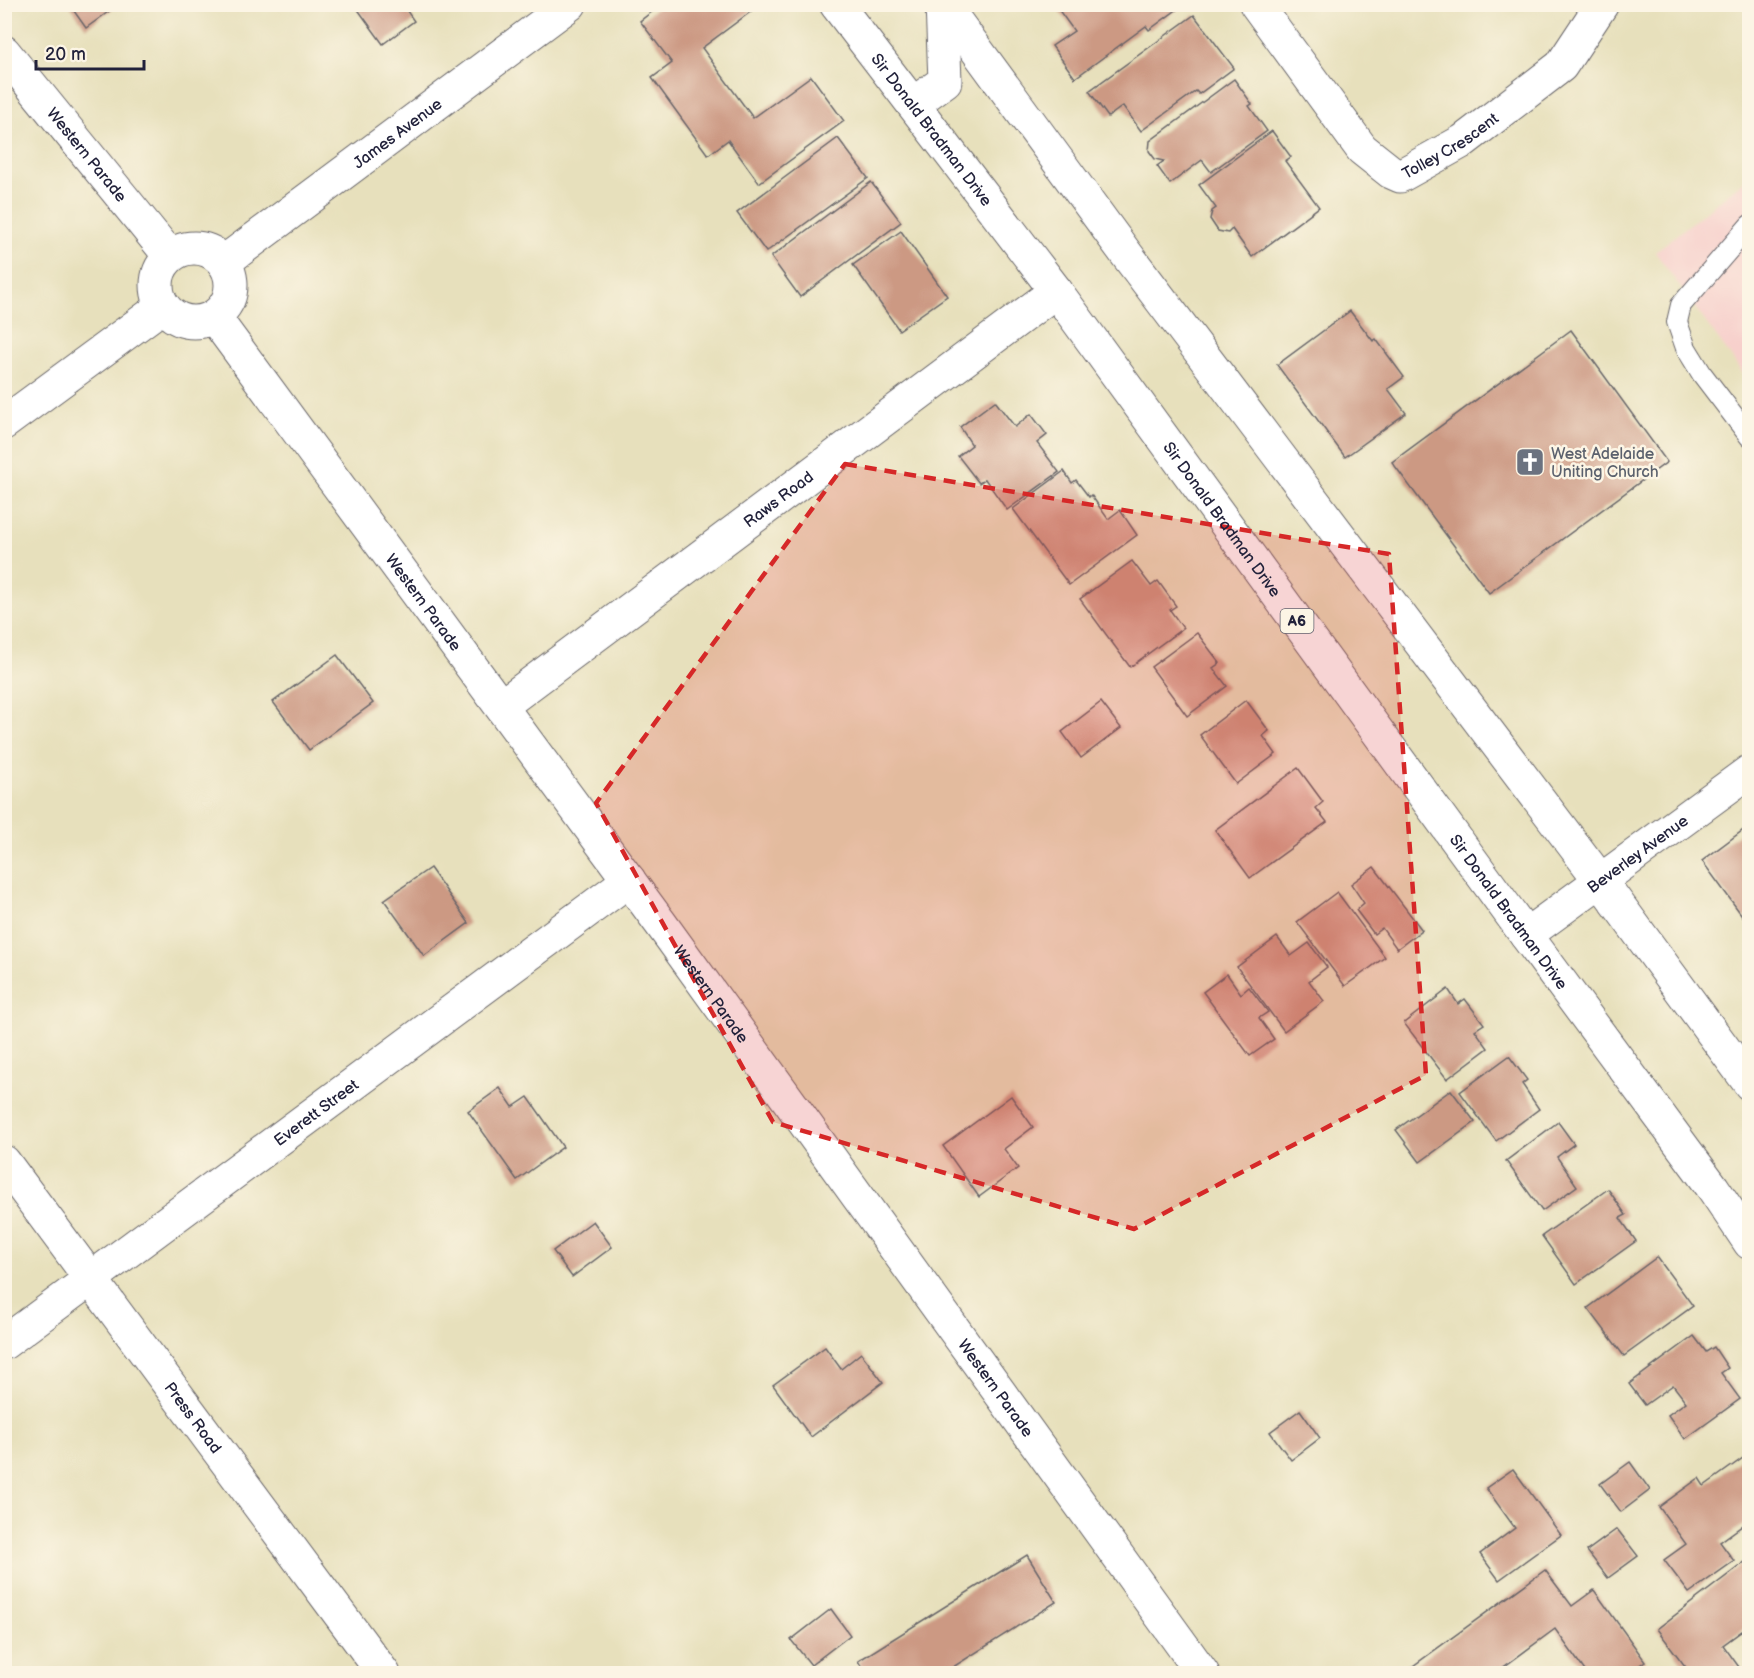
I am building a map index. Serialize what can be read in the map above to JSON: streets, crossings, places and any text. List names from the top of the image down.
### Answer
{
  "streets": {
    "street": [
      "Sir Donald Bradman Drive",
      "James Avenue",
      "Tolley Crescent",
      "Western Parade",
      "Raws Road",
      "A6",
      "Beverley Avenue",
      "Everett Street",
      "Press Road"
    ]
  },
  "crossings": [
    ["Sir Donald Bradman Drive", "Raws Road"],
    ["Sir Donald Bradman Drive", "Beverley Avenue"],
    ["James Avenue", "Western Parade"],
    ["Western Parade", "Raws Road"],
    ["Western Parade", "Everett Street"],
    ["Everett Street", "Press Road"]
  ],
  "places": {
    "church": ["West Adelaide Uniting Church"]
  },
  "scale_bar": "20 m"
}
